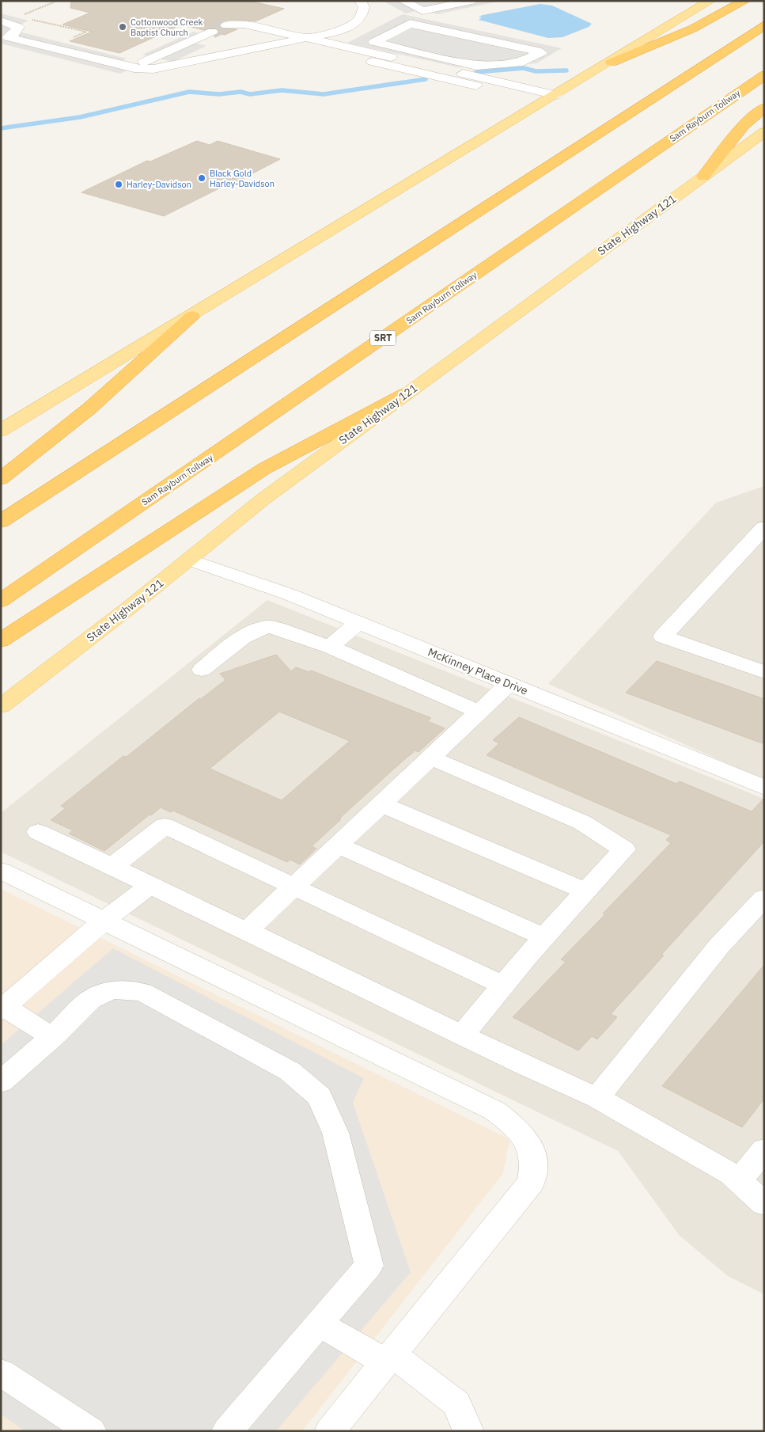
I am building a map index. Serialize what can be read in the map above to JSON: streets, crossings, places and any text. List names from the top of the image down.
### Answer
{
  "streets": {
    "highway": ["Sam Rayburn Tollway", "SRT"],
    "main road": ["State Highway 121"],
    "street": ["McKinney Place Drive"]
  },
  "crossings": [
    ["State Highway 121", "McKinney Place Drive"]
  ],
  "places": ["Cottonwood Creek Baptist Church", "Black Gold Harley-Davidson", "Harley-Davidson"]
}
